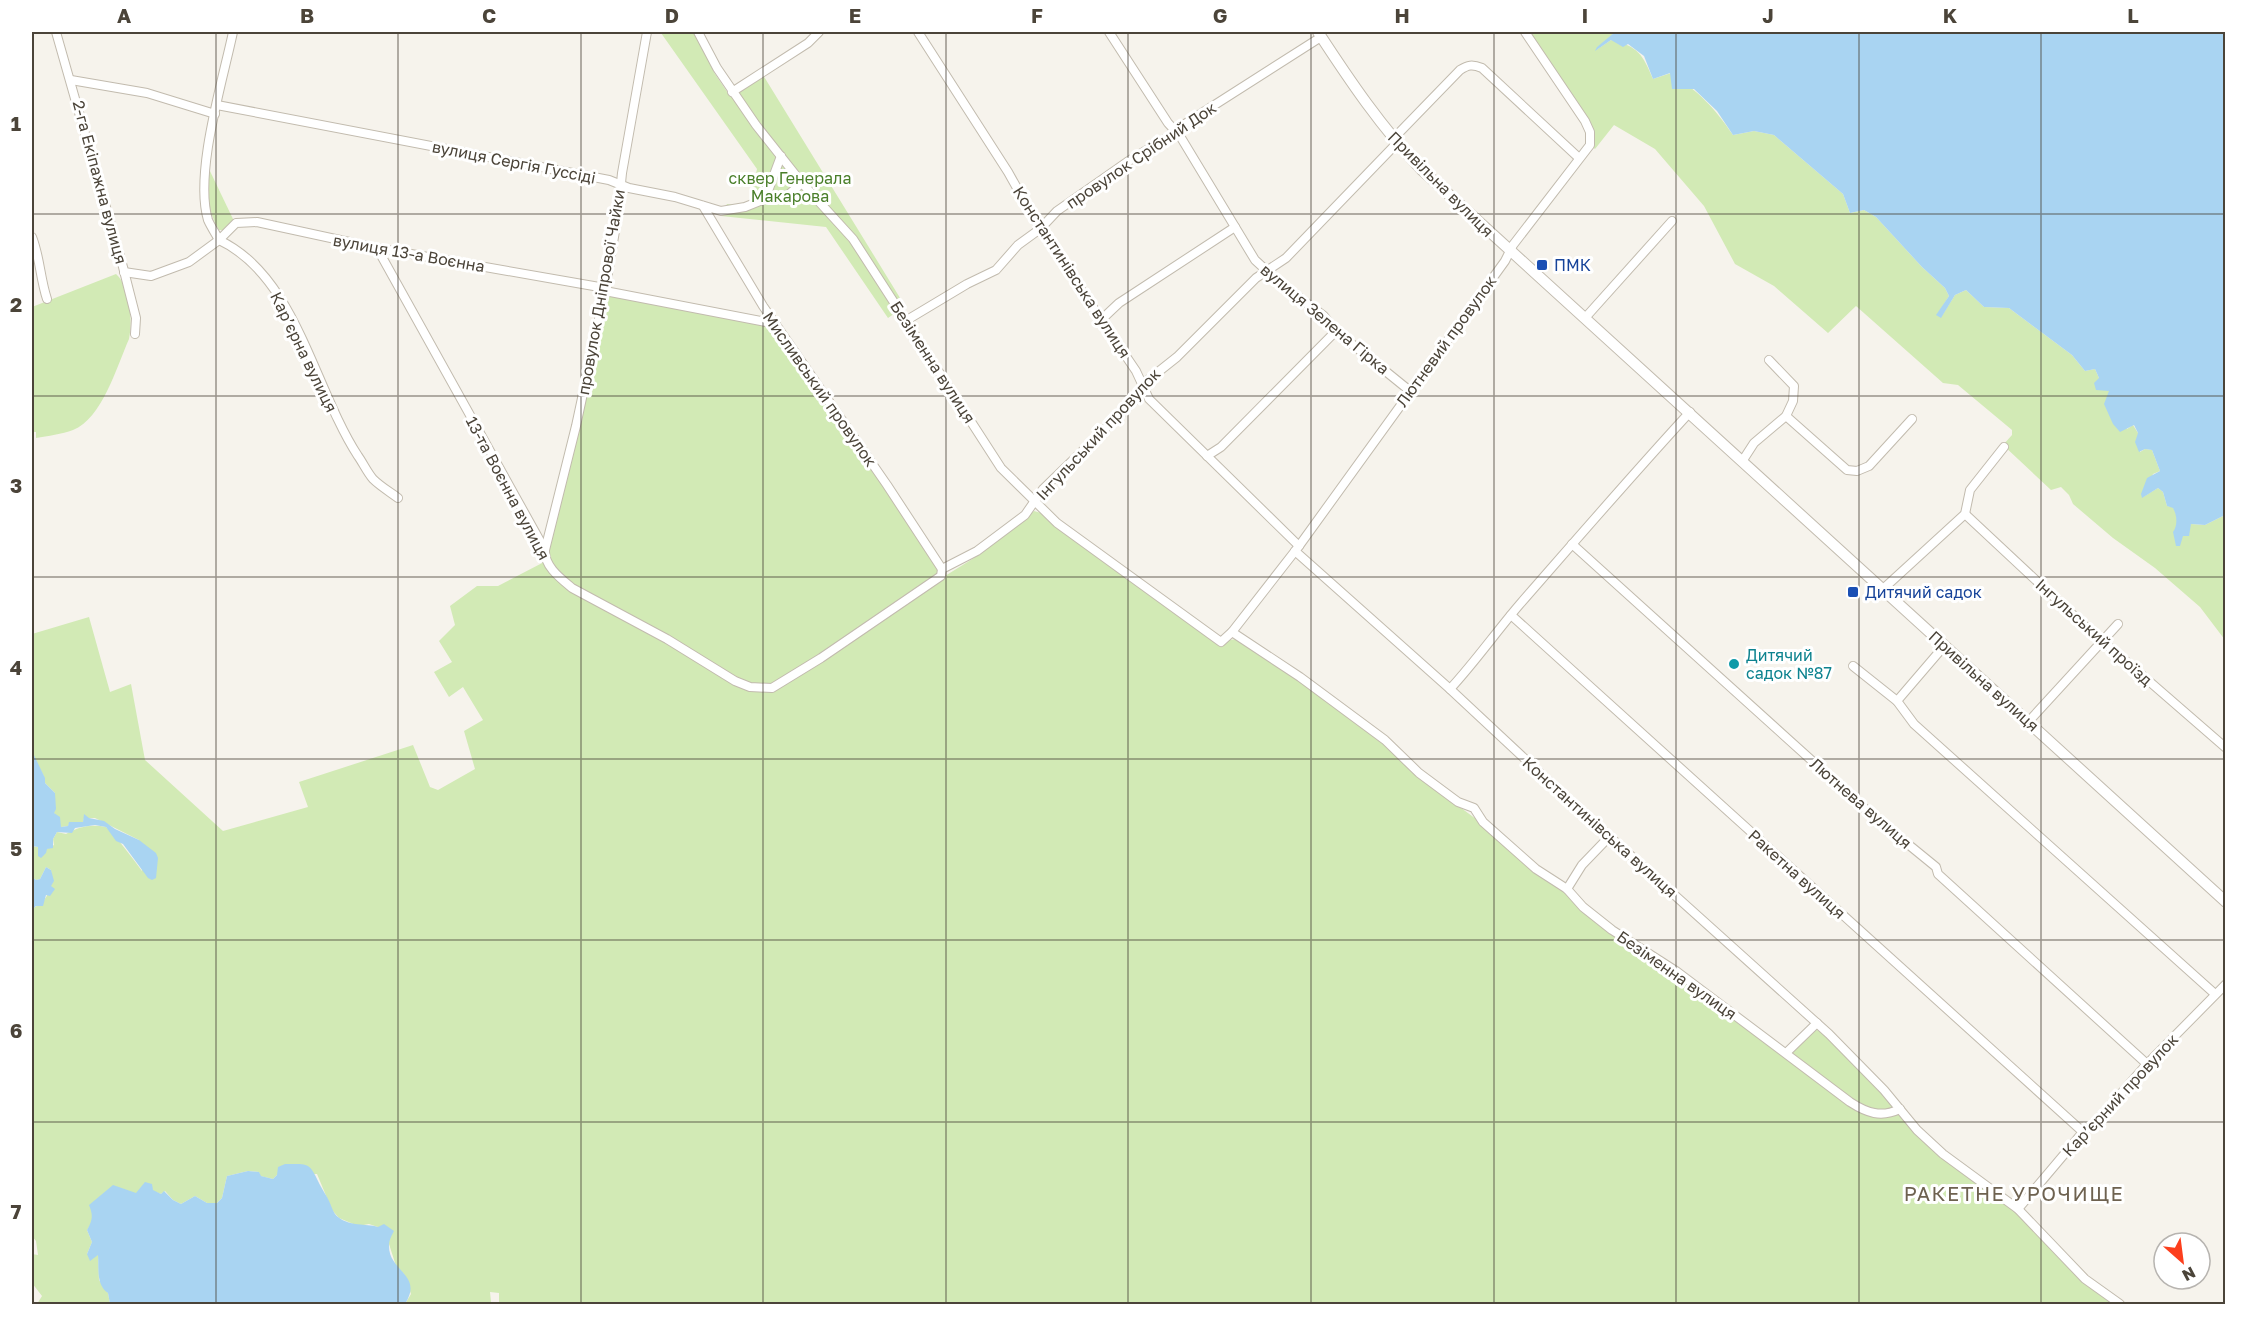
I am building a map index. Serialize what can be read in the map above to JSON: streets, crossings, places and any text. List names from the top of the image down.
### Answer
{
  "streets": {
    "street": [
      "провулок Срібний Док",
      "вулиця Сергія Гуссіді",
      "2-га Екіпажна вулиця",
      "Привільна вулиця",
      "вулиця 13-а Воєнна",
      "Константинівська вулиця",
      "провулок Дніпрової Чайки",
      "вулиця Зелена Гірка",
      "Лютневий провулок",
      "Карʼєрна вулиця",
      "Безіменна вулиця",
      "Мисливський провулок",
      "Інгульський провулок",
      "13-та Воєнна вулиця",
      "Інгульський проїзд",
      "Лютнева вулиця",
      "Ракетна вулиця",
      "Карʼєрний провулок"
    ]
  },
  "crossings": [
    ["провулок Срібний Док", "Привільна вулиця"],
    ["провулок Срібний Док", "Константинівська вулиця"],
    ["провулок Срібний Док", "вулиця Зелена Гірка"],
    ["провулок Срібний Док", "Безіменна вулиця"],
    ["вулиця Сергія Гуссіді", "2-га Екіпажна вулиця"],
    ["вулиця Сергія Гуссіді", "провулок Дніпрової Чайки"],
    ["вулиця Сергія Гуссіді", "Безіменна вулиця"],
    ["вулиця Сергія Гуссіді", "Мисливський провулок"],
    ["Привільна вулиця", "Лютневий провулок"],
    ["Привільна вулиця", "Інгульський провулок"],
    ["вулиця 13-а Воєнна", "провулок Дніпрової Чайки"],
    ["вулиця 13-а Воєнна", "Карʼєрна вулиця"],
    ["вулиця 13-а Воєнна", "Мисливський провулок"],
    ["вулиця 13-а Воєнна", "13-та Воєнна вулиця"],
    ["Константинівська вулиця", "Лютневий провулок"],
    ["Константинівська вулиця", "Безіменна вулиця"],
    ["Константинівська вулиця", "Інгульський провулок"],
    ["провулок Дніпрової Чайки", "13-та Воєнна вулиця"],
    ["вулиця Зелена Гірка", "Лютневий провулок"],
    ["вулиця Зелена Гірка", "Інгульський провулок"],
    ["Лютневий провулок", "Безіменна вулиця"],
    ["Лютневий провулок", "Інгульський провулок"],
    ["Безіменна вулиця", "Інгульський провулок"],
    ["Мисливський провулок", "Інгульський провулок"],
    ["Інгульський провулок", "13-та Воєнна вулиця"],
    ["Лютнева вулиця", "Карʼєрний провулок"],
    ["Ракетна вулиця", "Карʼєрний провулок"]
  ],
  "districts": ["РАКЕТНЕ УРОЧИЩЕ"],
  "parks": ["сквер Генерала Макарова"],
  "places": {
    "transit": ["ПМК", "Дитячий садок"],
    "other": ["Дитячий садок №87"]
  },
  "north": "bottom right",
  "grid": {
    "columns": [
      "A",
      "B",
      "C",
      "D",
      "E",
      "F",
      "G",
      "H",
      "I",
      "J",
      "K",
      "L"
    ],
    "rows": [
      "1",
      "2",
      "3",
      "4",
      "5",
      "6",
      "7"
    ]
  }
}
